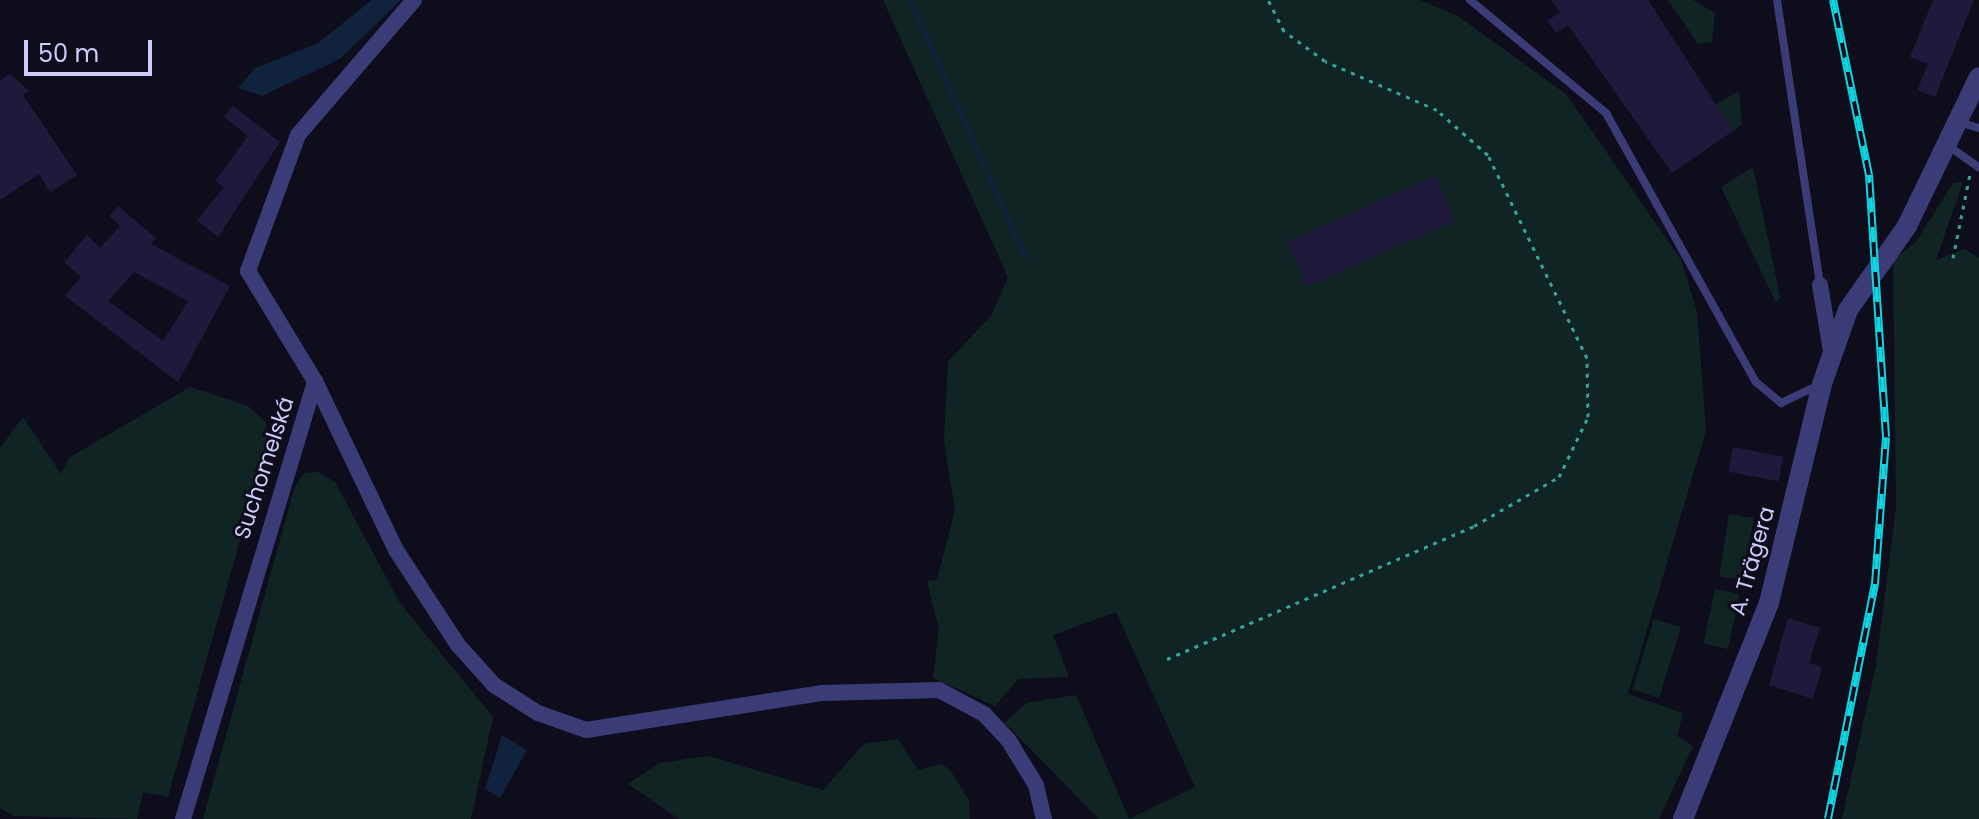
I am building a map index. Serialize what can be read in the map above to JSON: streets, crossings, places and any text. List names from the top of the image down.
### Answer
{
  "streets": {
    "street": ["Suchomelská", "A. Trägera"]
  },
  "scale_bar": "50 m"
}
